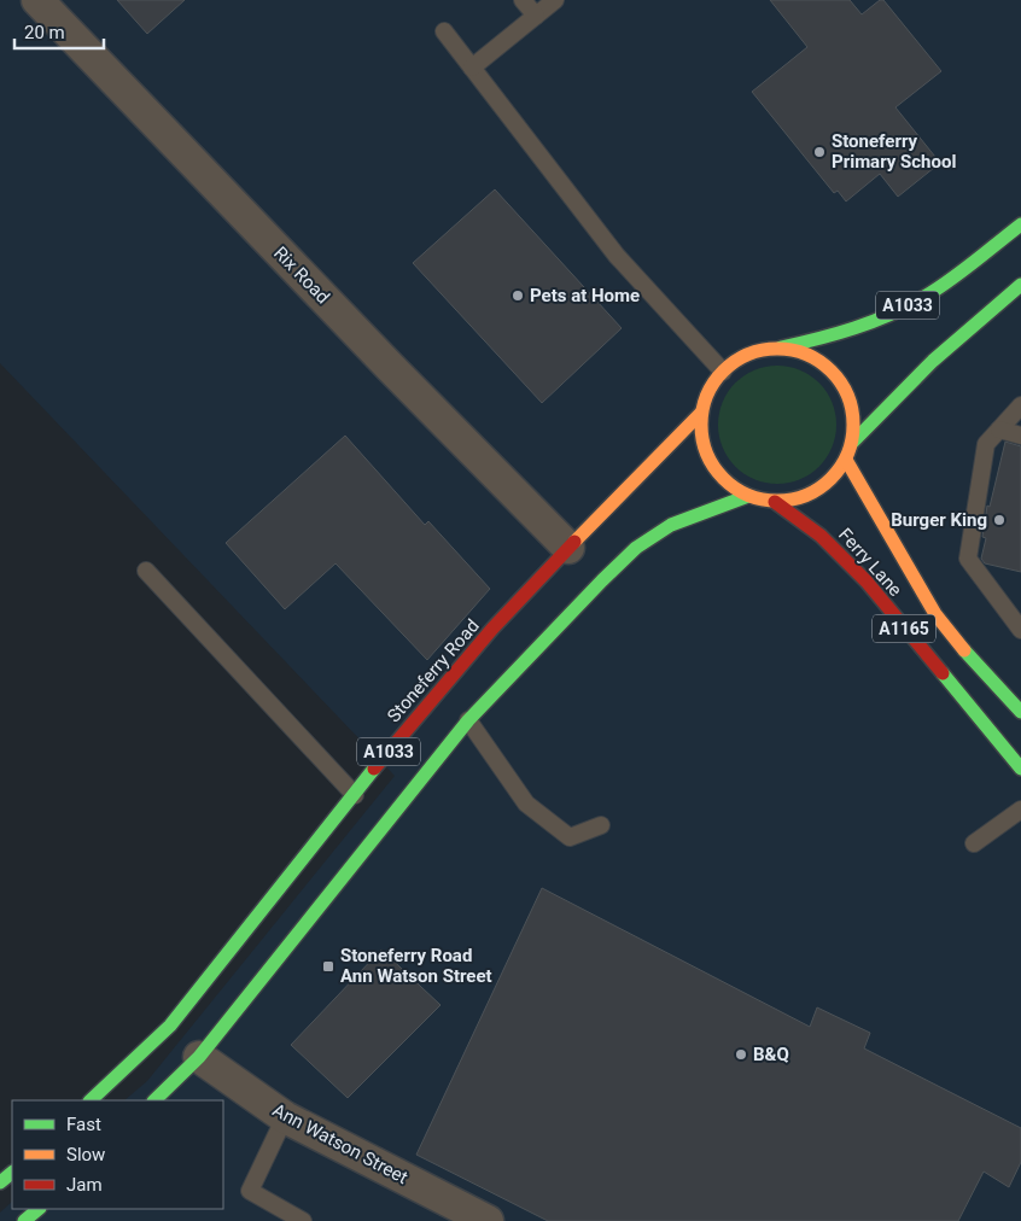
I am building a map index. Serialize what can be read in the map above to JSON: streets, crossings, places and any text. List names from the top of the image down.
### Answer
{
  "streets": {
    "main road": [
      "A1033",
      "Ferry Lane",
      "A1165",
      "Stoneferry Road"
    ],
    "street": ["Rix Road", "Ann Watson Street"]
  },
  "crossings": [
    ["Rix Road", "Stoneferry Road"],
    ["A1033", "Ferry Lane"],
    ["A1033", "Stoneferry Road"],
    ["A1033", "Ann Watson Street"],
    ["Ferry Lane", "Stoneferry Road"]
  ],
  "places": {
    "other": [
      "Stoneferry Primary School",
      "Pets at Home",
      "Burger King",
      "B&Q"
    ],
    "transit": ["Stoneferry Road Ann Watson Street"]
  },
  "legend": ["Fast", "Slow", "Jam"],
  "scale_bar": "20 m"
}
